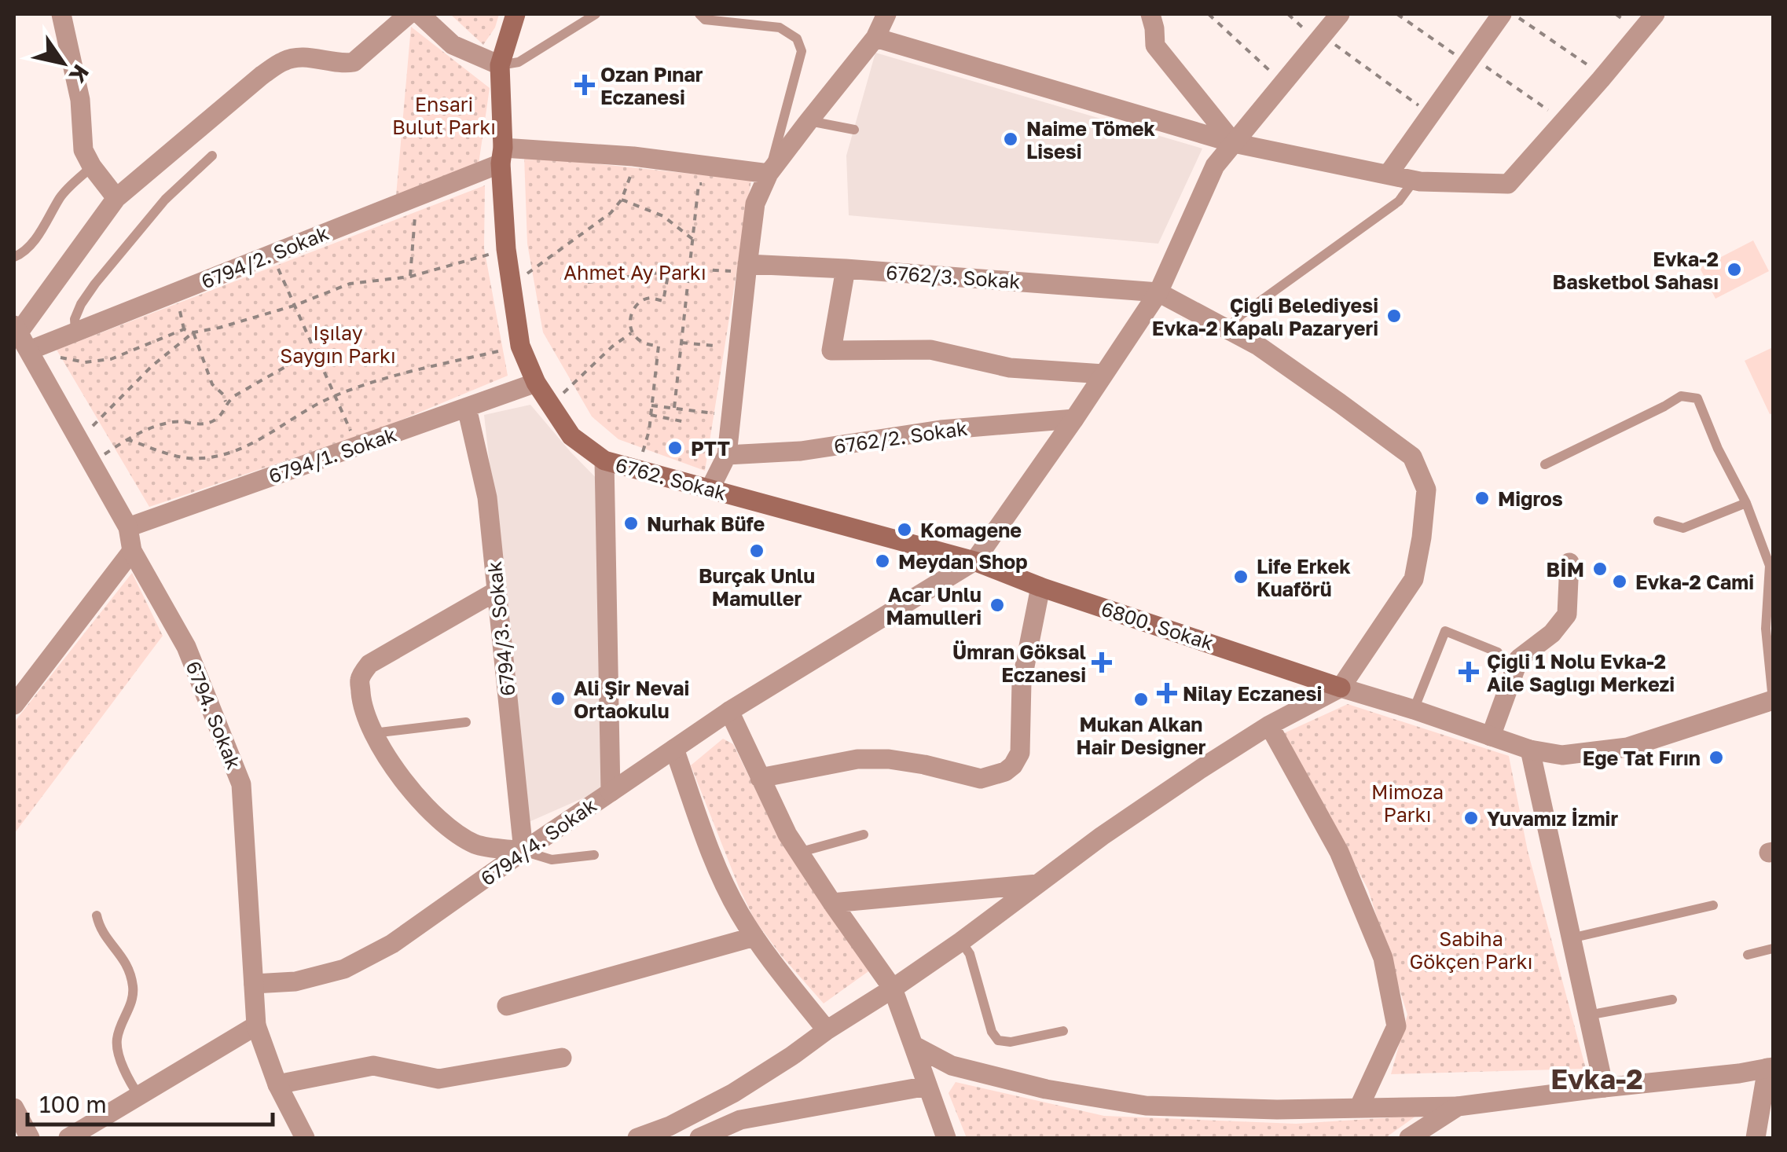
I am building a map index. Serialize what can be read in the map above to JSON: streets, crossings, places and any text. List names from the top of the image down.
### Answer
{
  "streets": {
    "main road": ["6762. Sokak", "6800. Sokak"],
    "street": [
      "6794/2. Sokak",
      "6762/3. Sokak",
      "6762/2. Sokak",
      "6794/1. Sokak",
      "6794/3. Sokak",
      "6794. Sokak",
      "6794/4. Sokak"
    ]
  },
  "crossings": [
    ["6794/2. Sokak", "6762. Sokak"],
    ["6794/2. Sokak", "6794. Sokak"],
    ["6794/1. Sokak", "6762. Sokak"],
    ["6794/1. Sokak", "6794/3. Sokak"],
    ["6794/1. Sokak", "6794. Sokak"],
    ["6762. Sokak", "6800. Sokak"],
    ["6762. Sokak", "6794/4. Sokak"],
    ["6794/3. Sokak", "6794/4. Sokak"],
    ["6794. Sokak", "6794/4. Sokak"]
  ],
  "districts": ["Evka-2"],
  "parks": [
    "Ensari Bulut Parkı",
    "Ahmet Ay Parkı",
    "Işılay Saygın Parkı",
    "Mimoza Parkı",
    "Sabiha Gökçen Parkı"
  ],
  "places": {
    "health": [
      "Ozan Pınar Eczanesi",
      "Ümran Göksal Eczanesi",
      "Çiğli 1 Nolu Evka-2 Aile Sağlığı Merkezi",
      "Nilay Eczanesi"
    ],
    "other": [
      "Naime Tömek Lisesi",
      "Evka-2 Basketbol Sahası",
      "Çiğli Belediyesi Evka-2 Kapalı Pazaryeri",
      "PTT",
      "Migros",
      "Nurhak Büfe",
      "Komagene",
      "Burçak Unlu Mamuller",
      "Meydan Shop",
      "BİM",
      "Life Erkek Kuaförü",
      "Evka-2 Cami",
      "Acar Unlu Mamulleri",
      "Ali Şir Nevai Ortaokulu",
      "Mukan Alkan Hair Designer",
      "Ege Tat Fırın",
      "Yuvamız İzmir"
    ]
  },
  "scale_bar": "100 m",
  "north": "bottom right"
}
